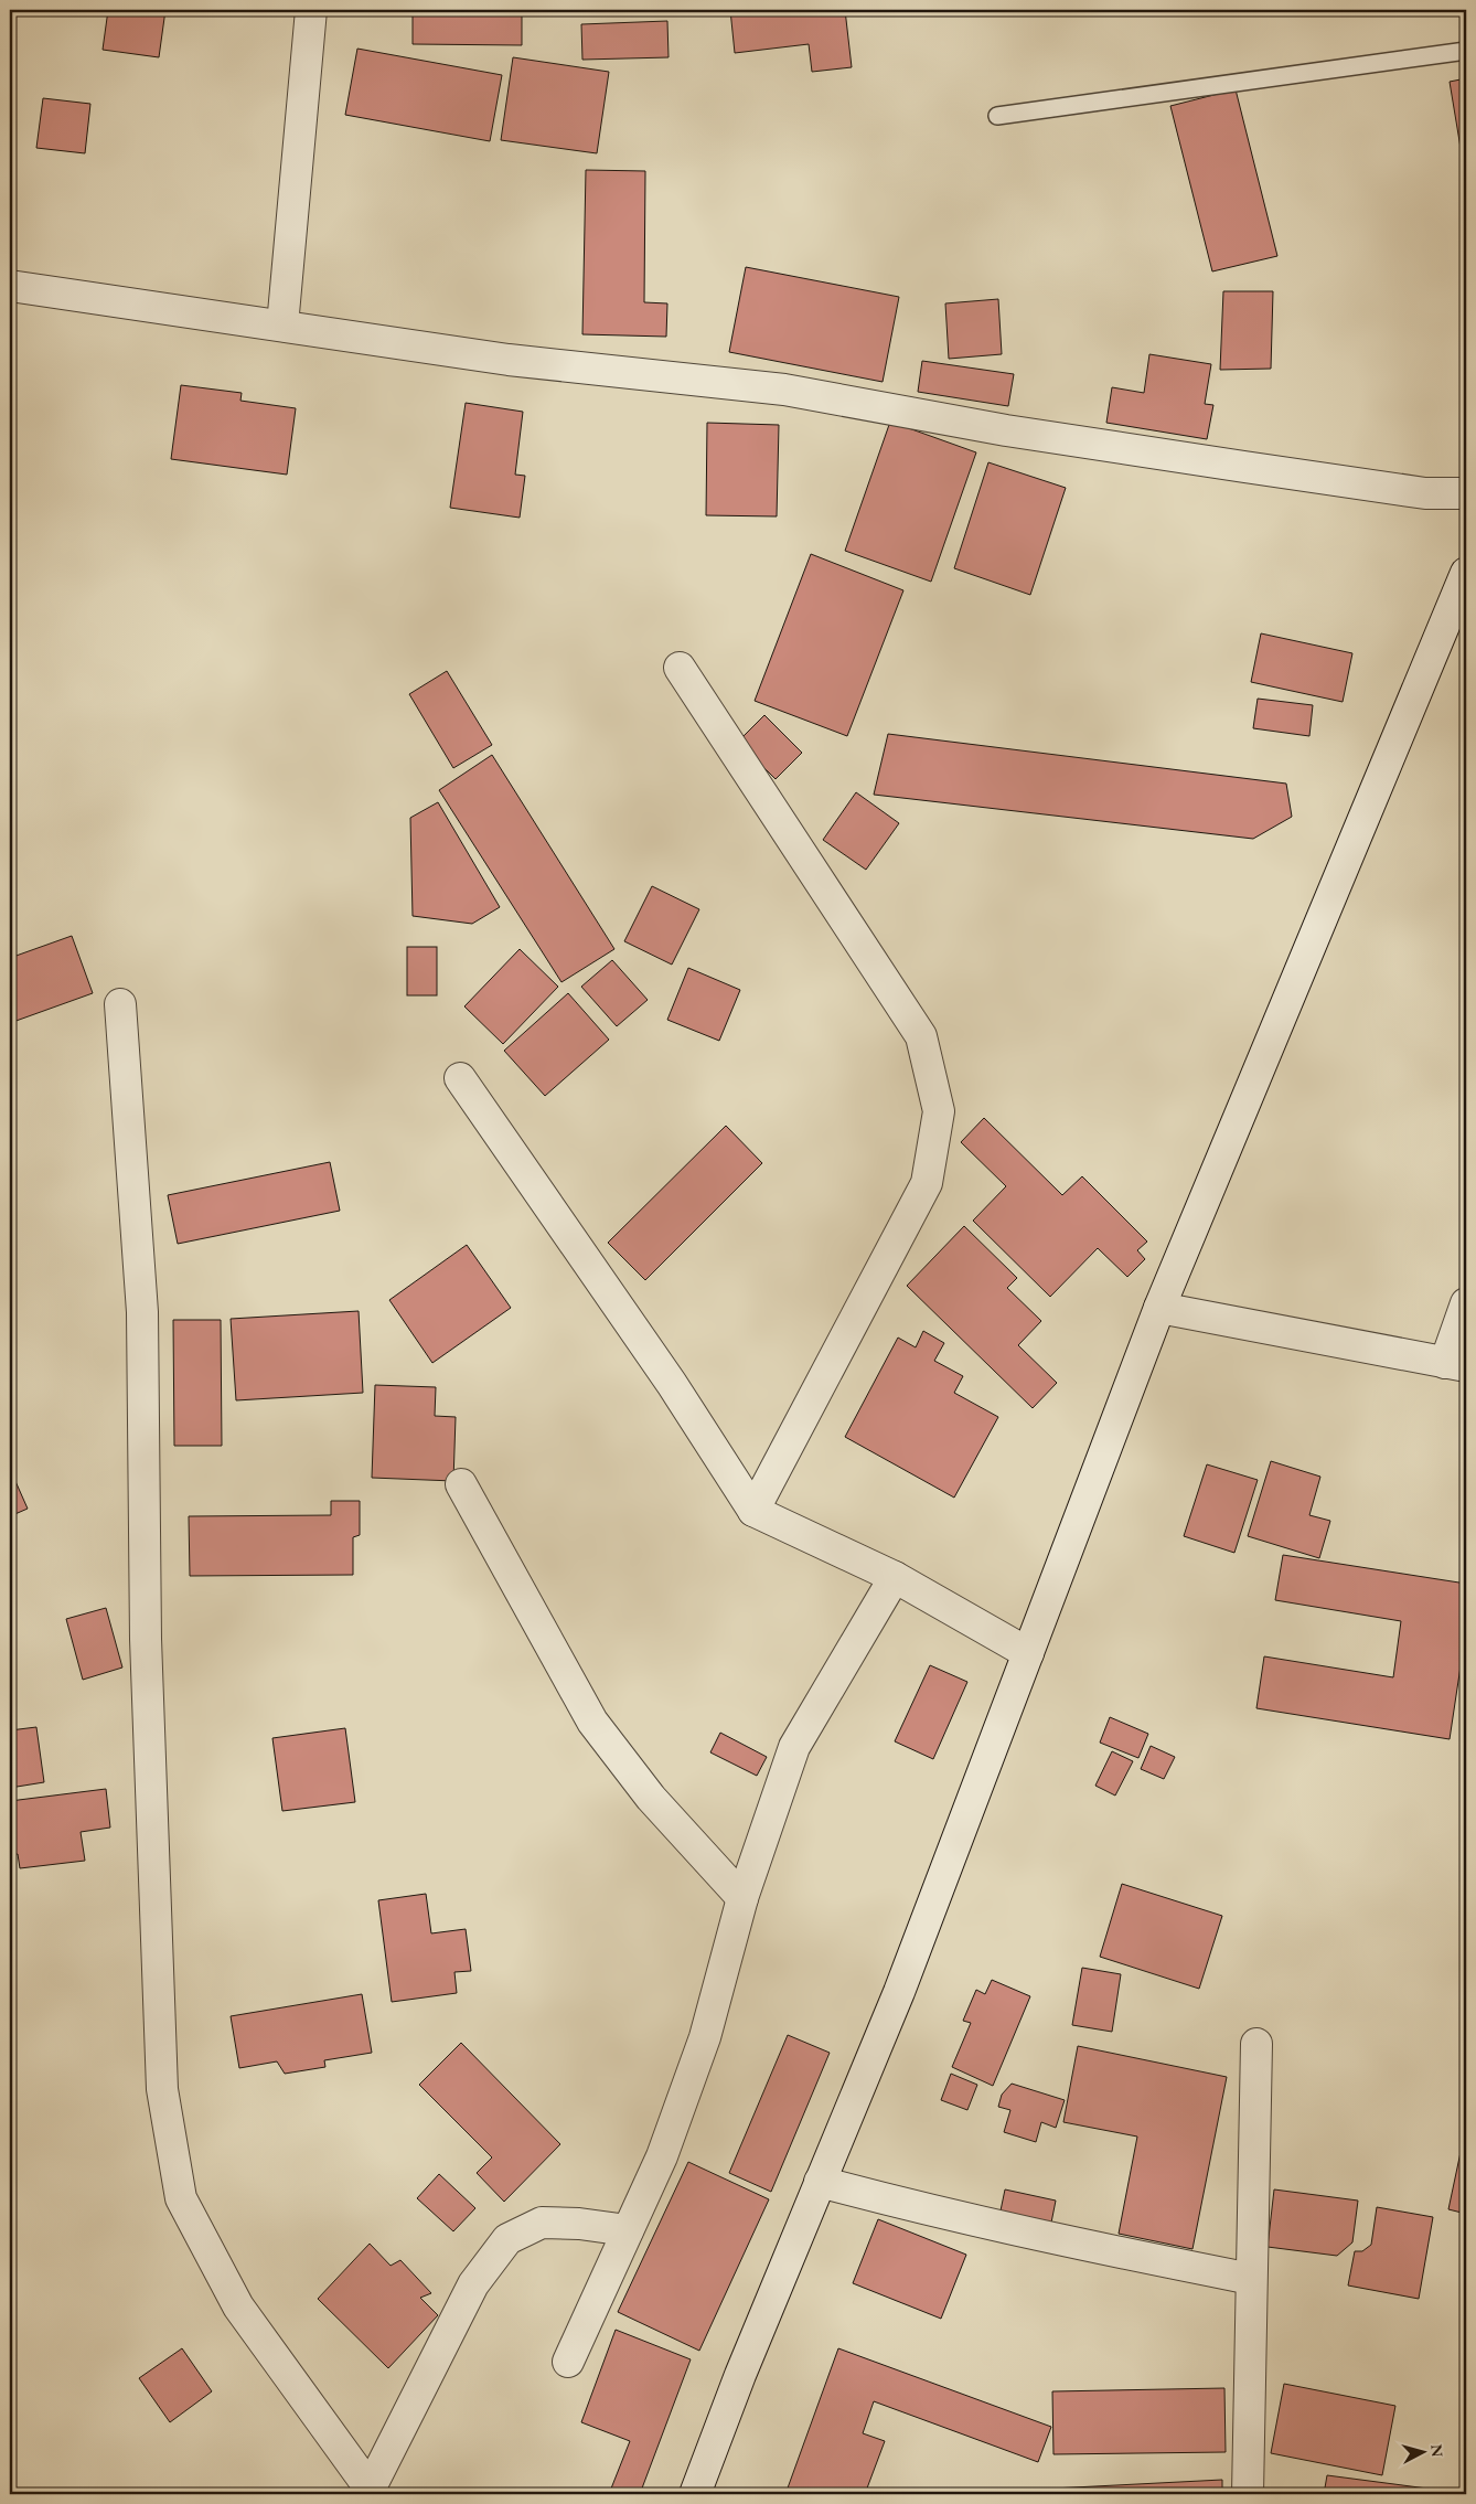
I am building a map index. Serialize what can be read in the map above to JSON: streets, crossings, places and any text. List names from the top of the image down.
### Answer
{
  "north": "right"
}
